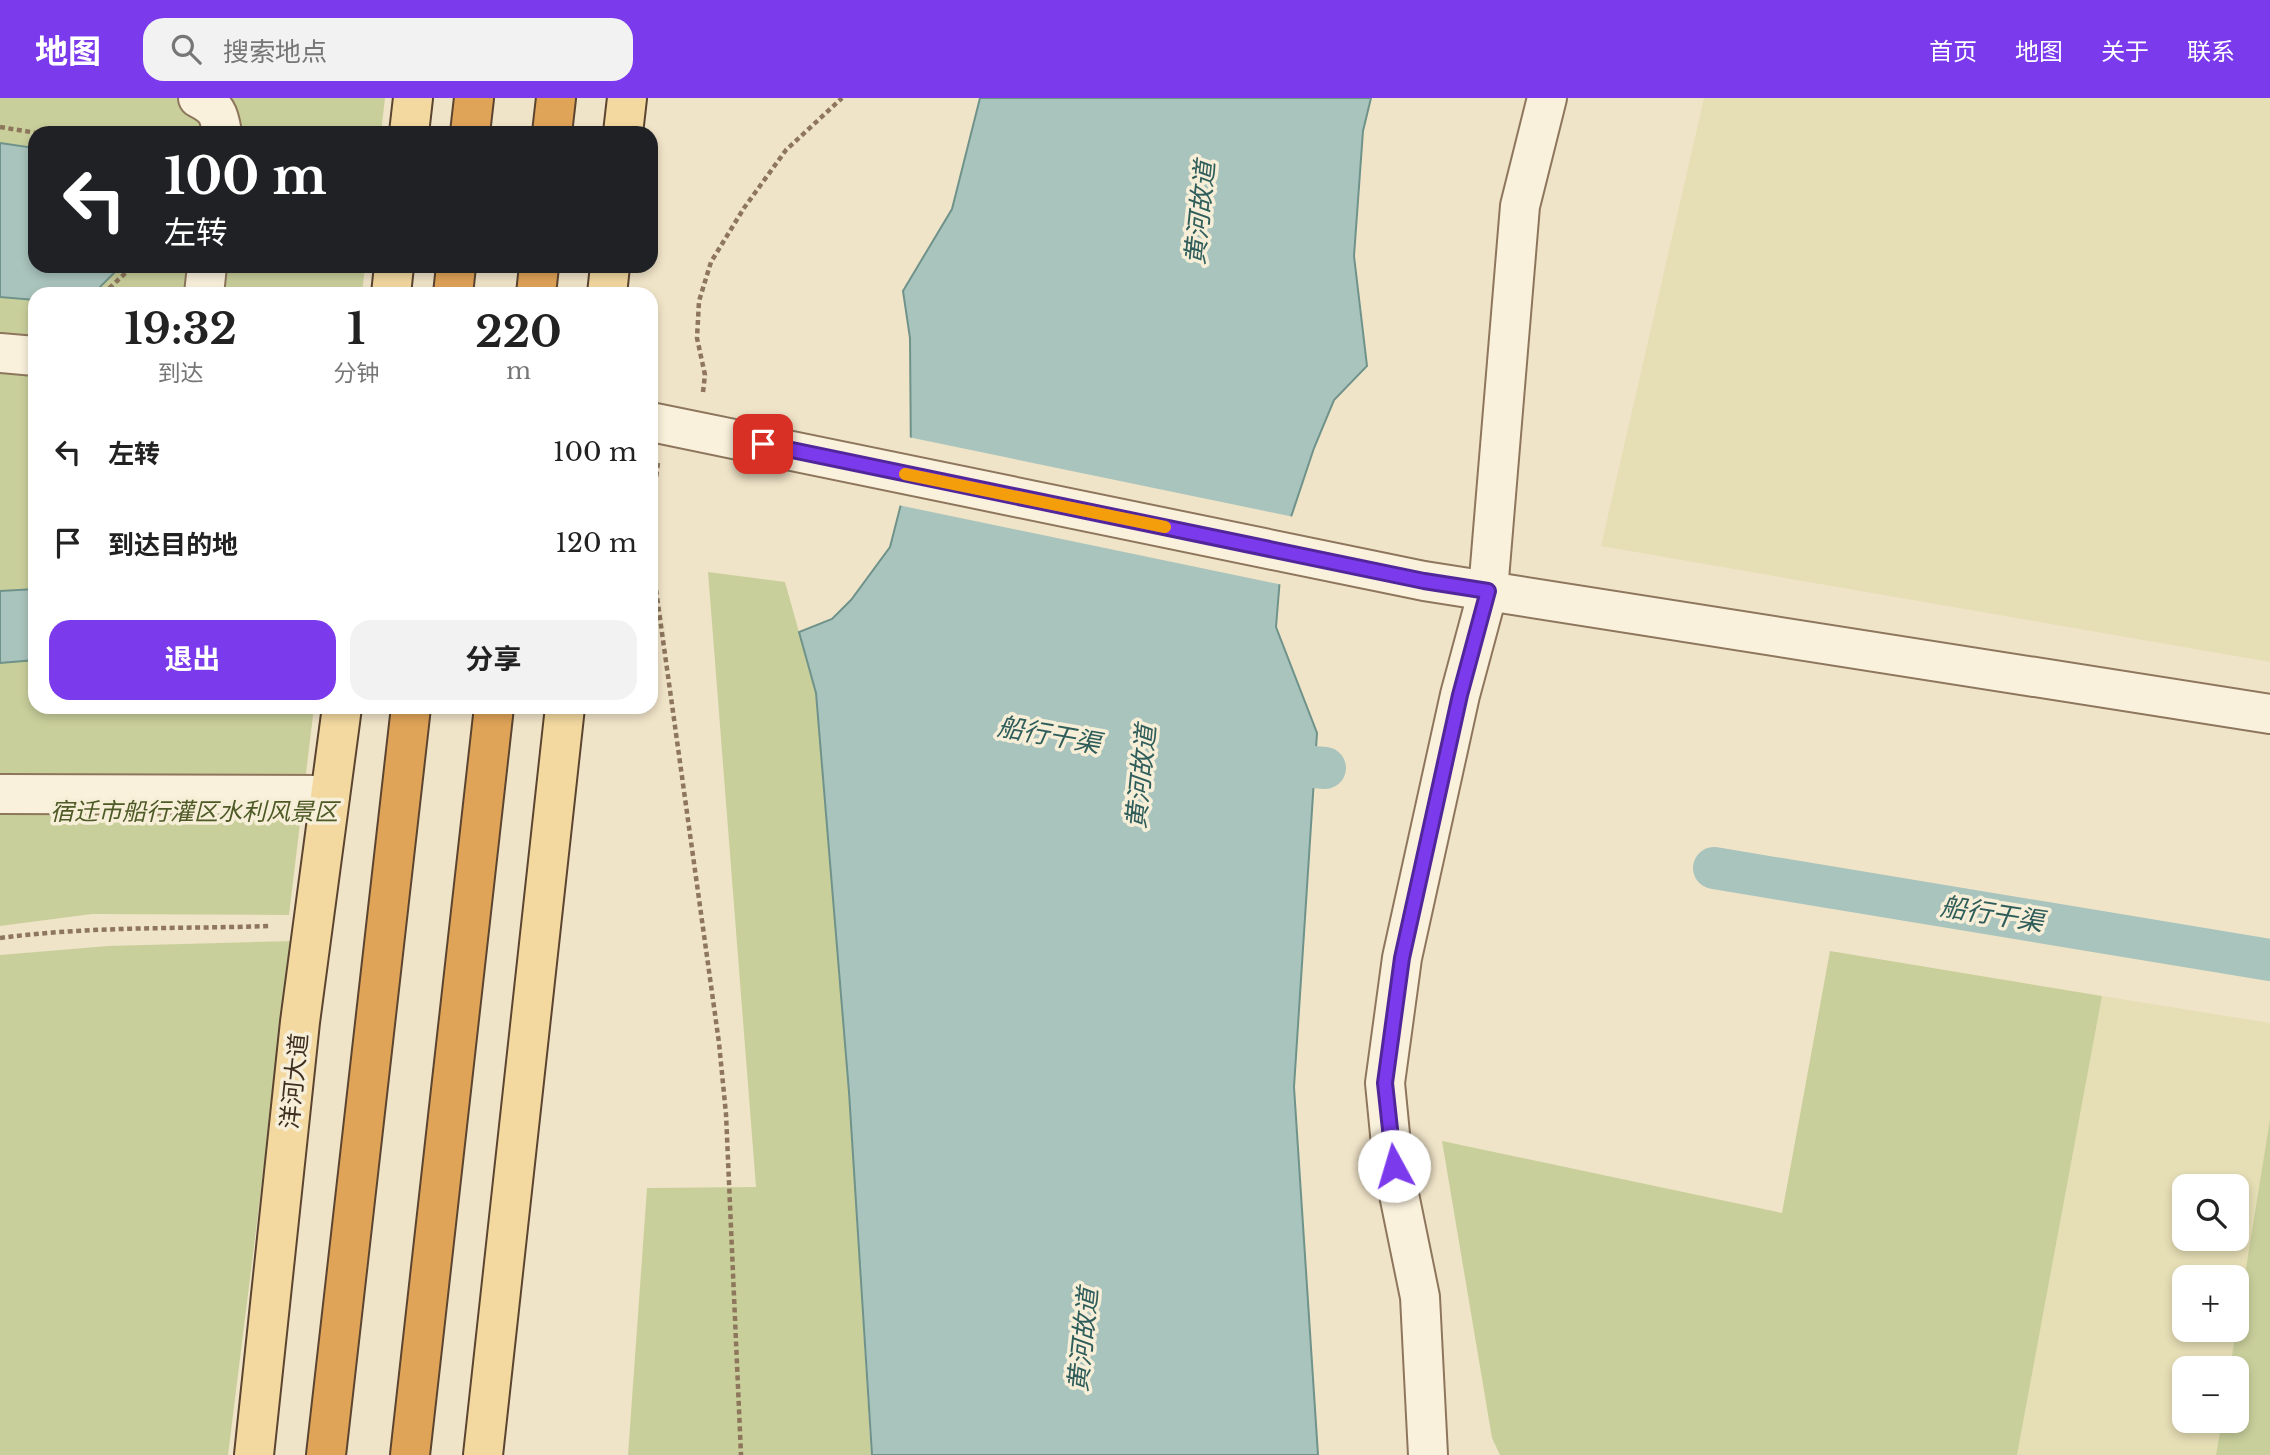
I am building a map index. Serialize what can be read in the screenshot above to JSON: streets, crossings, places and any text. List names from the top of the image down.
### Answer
{
  "streets": {
    "main road": ["洋河大道"]
  },
  "water": ["黄河故道", "船行干渠"],
  "parks": ["宿迁市船行灌区水利风景区"],
  "page": {
    "header": "地图",
    "search": "搜索地点",
    "nav": [
      "首页",
      "地图",
      "关于",
      "联系"
    ],
    "turn": ["100 m", "左转"],
    "eta": [
      "19:32",
      "到达",
      "1",
      "分钟",
      "220",
      "m"
    ],
    "list": [
      {
        "name": "左转",
        "value": "100 m"
      },
      {
        "name": "到达目的地",
        "value": "120 m"
      }
    ],
    "buttons": ["退出", "分享"],
    "map_buttons": ["+", "−"]
  }
}
